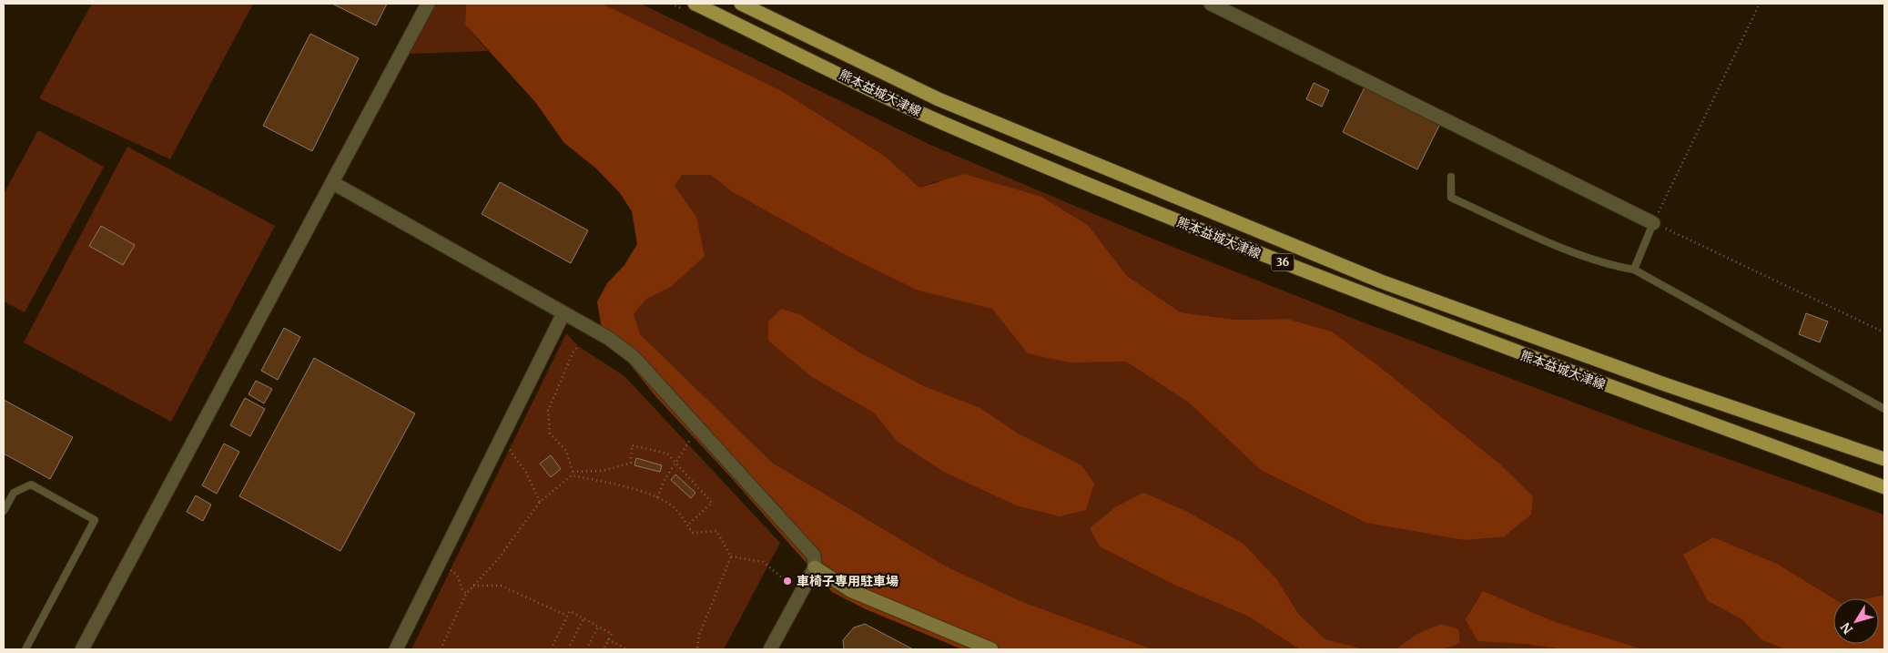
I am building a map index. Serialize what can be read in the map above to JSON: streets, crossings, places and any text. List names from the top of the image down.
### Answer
{
  "streets": {
    "main road": ["熊本益城大津線", "36"]
  },
  "places": ["車椅子専用駐車場"],
  "north": "bottom left"
}
